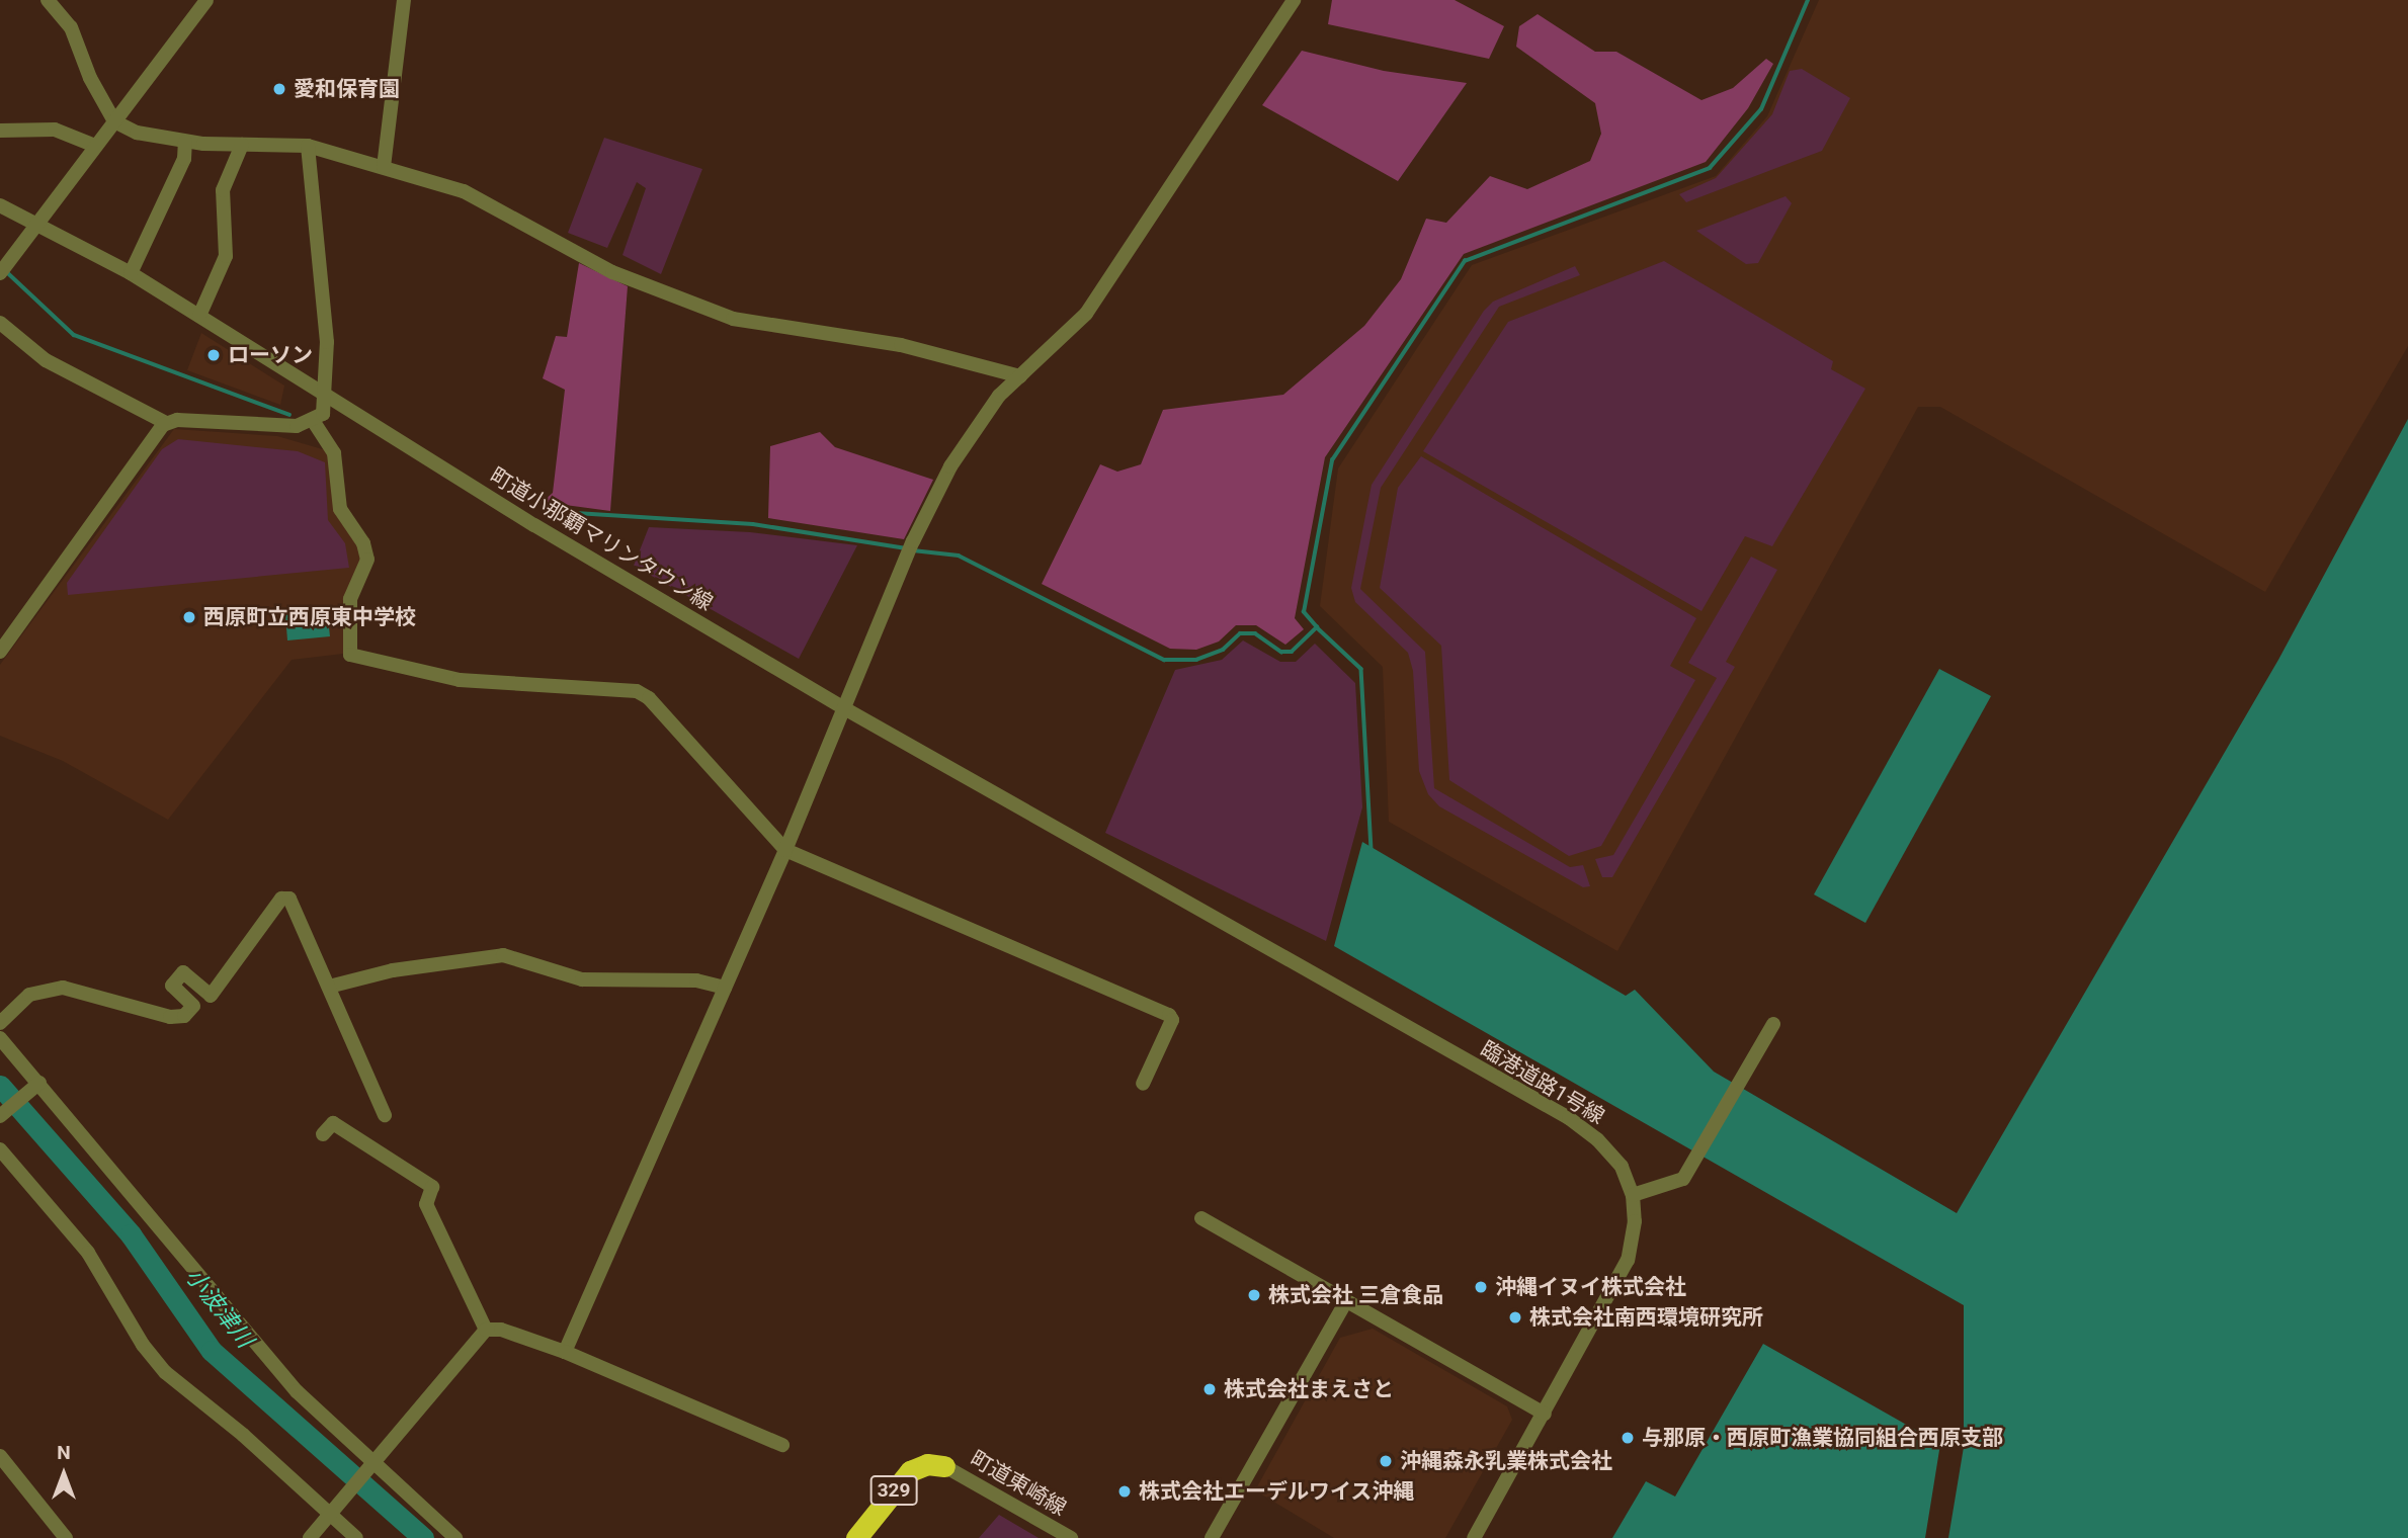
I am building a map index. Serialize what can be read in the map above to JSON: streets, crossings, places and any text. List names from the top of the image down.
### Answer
{
  "streets": {
    "highway": ["329"],
    "street": ["町道小那覇マリンタウン線", "臨港道路1号線", "町道東崎線"]
  },
  "crossings": [
    ["町道小那覇マリンタウン線", "臨港道路1号線"],
    ["町道東崎線", "329"]
  ],
  "water": ["小波津川"],
  "places": [
    "愛和保育園",
    "ローソン",
    "西原町立西原東中学校",
    "沖縄イヌイ株式会社",
    "株式会社 三倉食品",
    "株式会社南西環境研究所",
    "株式会社まえさと",
    "与那原・西原町漁業協同組合西原支部",
    "沖縄森永乳業株式会社",
    "株式会社エーデルワイス沖縄"
  ],
  "north": "top"
}
